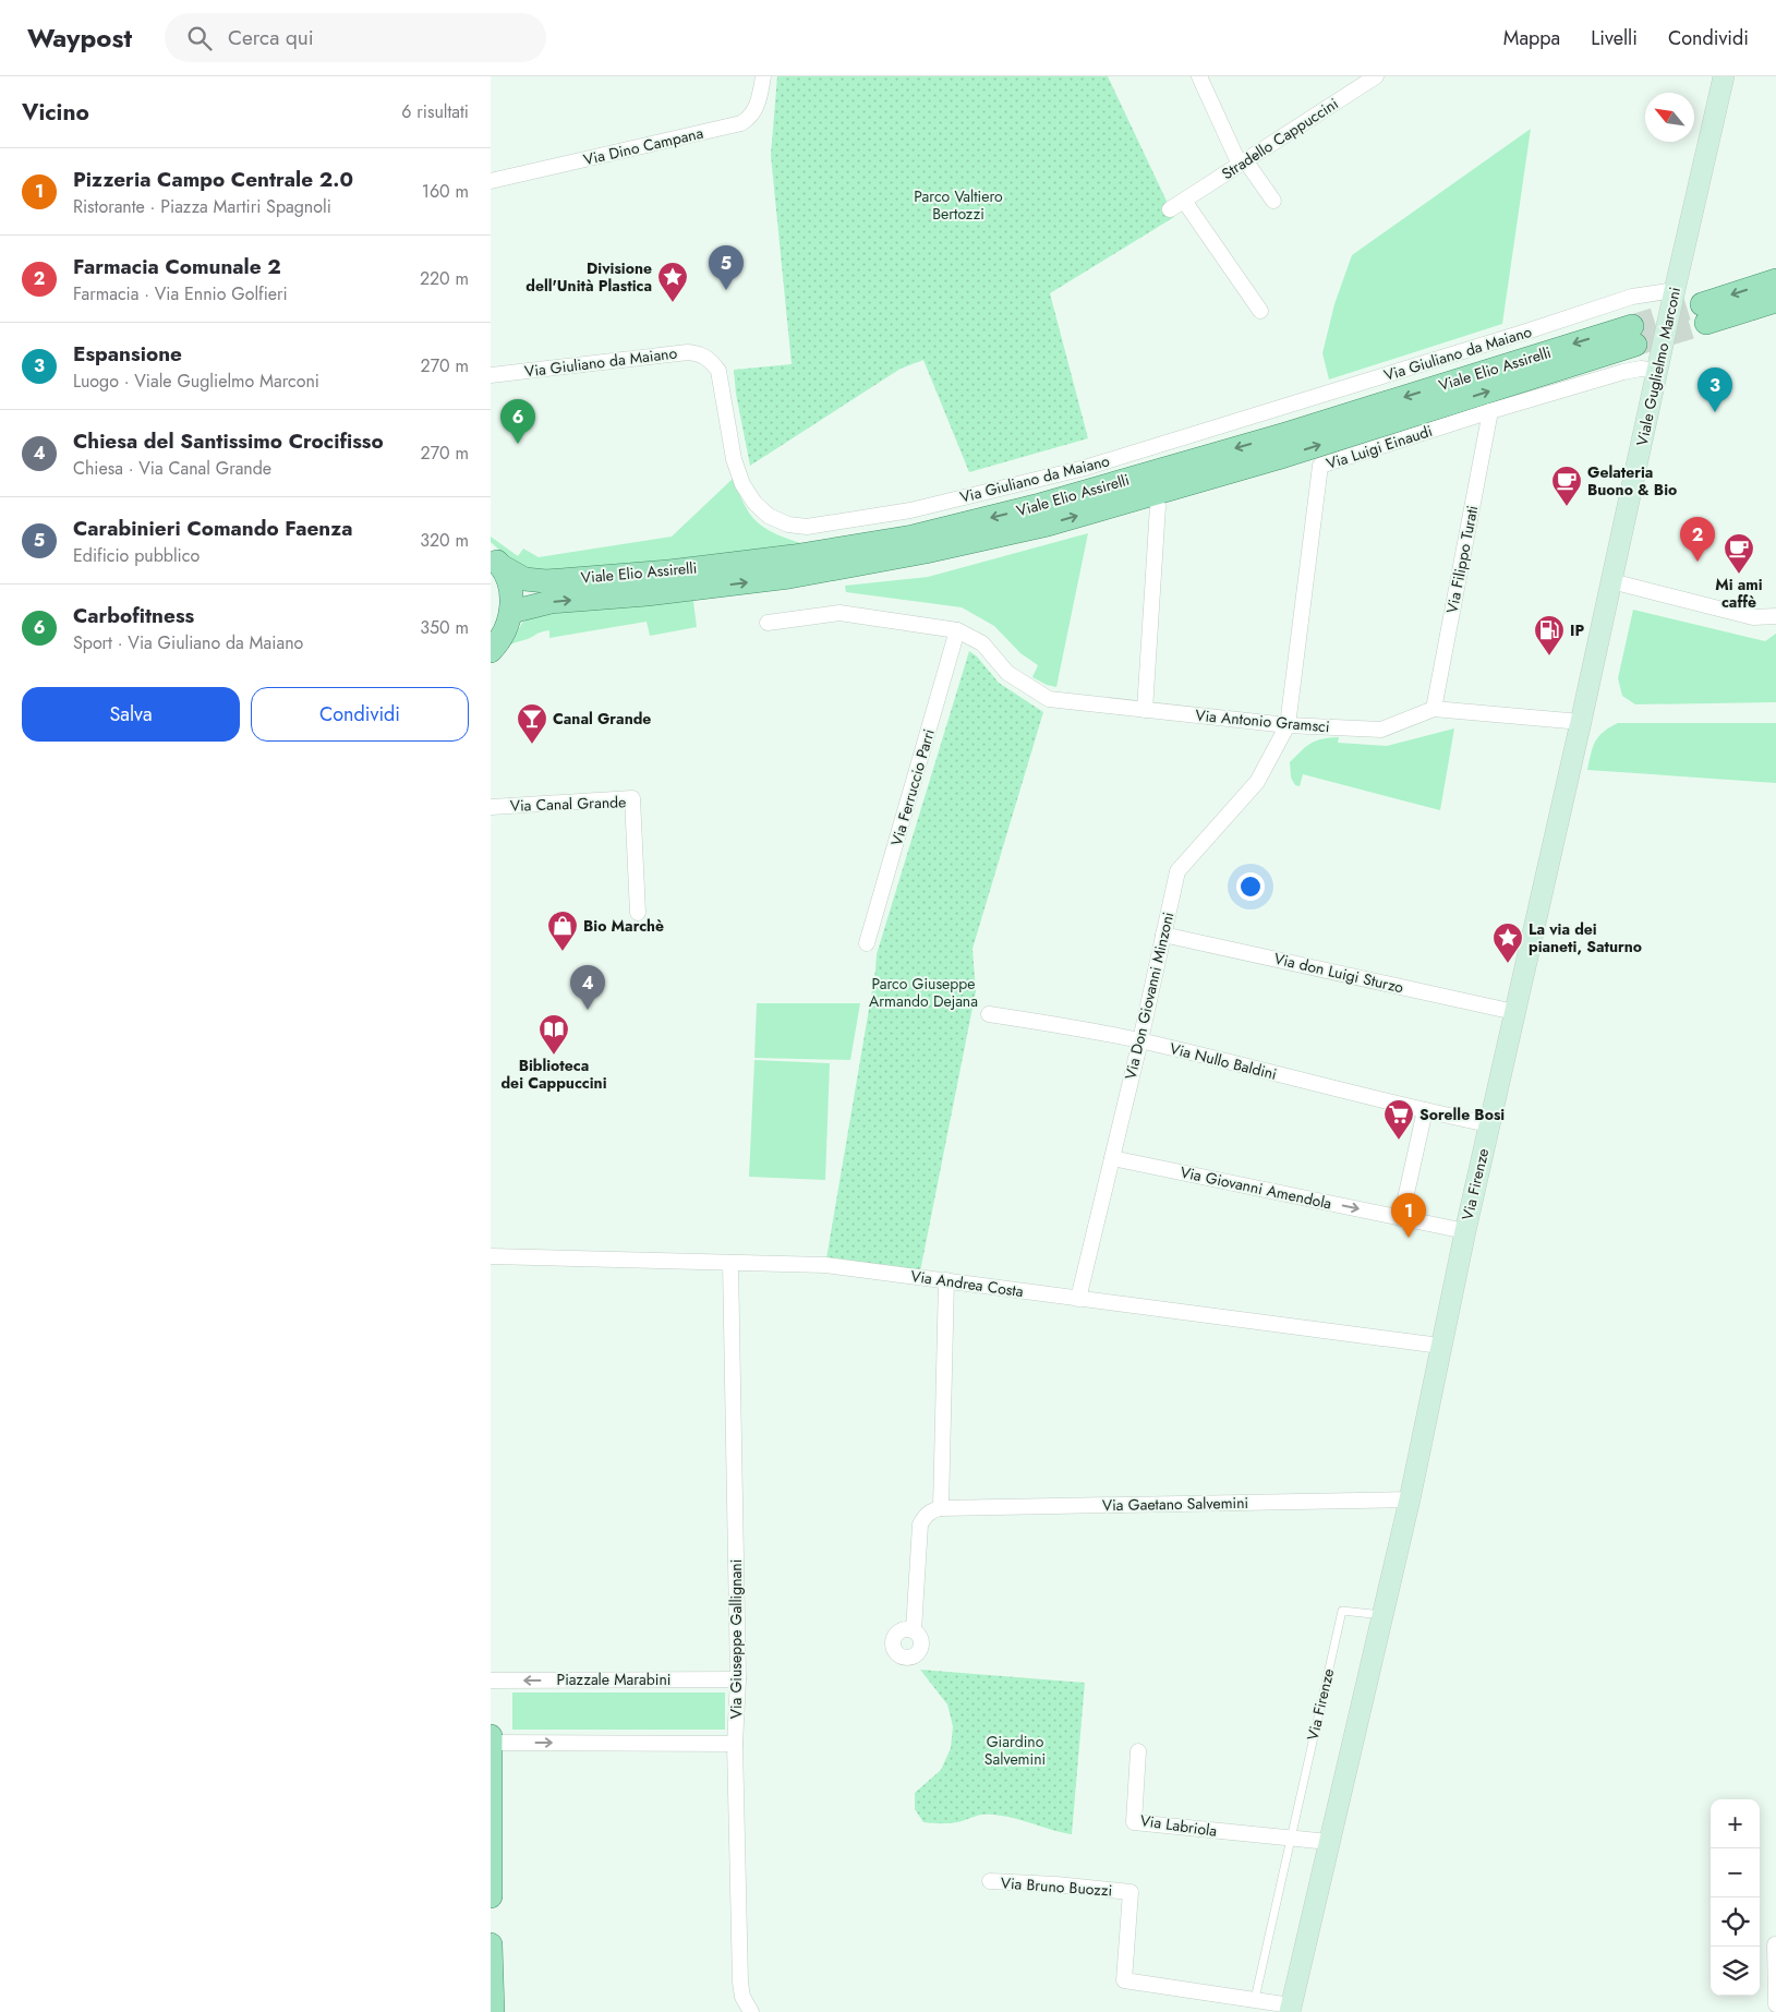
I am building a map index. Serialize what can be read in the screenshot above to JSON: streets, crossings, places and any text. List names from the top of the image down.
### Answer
{
  "streets": {
    "main road": ["Viale Elio Assirelli"],
    "street": [
      "Stradello Cappuccini",
      "Via Dino Campana",
      "Via Giuliano da Maiano",
      "Viale Guglielmo Marconi",
      "Via Luigi Einaudi",
      "Via Filippo Turati",
      "Via Antonio Gramsci",
      "Via Ferruccio Parri",
      "Via Canal Grande",
      "Via don Luigi Sturzo",
      "Via Don Giovanni Minzoni",
      "Via Nullo Baldini",
      "Via Firenze",
      "Via Giovanni Amendola",
      "Via Andrea Costa",
      "Via Gaetano Salvemini",
      "Via Giuseppe Gallignani",
      "Piazzale Marabini",
      "Via Labriola",
      "Via Bruno Buozzi"
    ]
  },
  "crossings": [
    ["Via Giuliano da Maiano", "Viale Guglielmo Marconi"],
    ["Viale Guglielmo Marconi", "Via Luigi Einaudi"],
    ["Viale Guglielmo Marconi", "Via Antonio Gramsci"],
    ["Viale Guglielmo Marconi", "Via Firenze"],
    ["Via Luigi Einaudi", "Via Filippo Turati"],
    ["Via Luigi Einaudi", "Via Antonio Gramsci"],
    ["Via Luigi Einaudi", "Via Don Giovanni Minzoni"],
    ["Via Filippo Turati", "Via Antonio Gramsci"],
    ["Via Antonio Gramsci", "Via Ferruccio Parri"],
    ["Via Antonio Gramsci", "Via Don Giovanni Minzoni"],
    ["Via Antonio Gramsci", "Via Firenze"],
    ["Via don Luigi Sturzo", "Via Don Giovanni Minzoni"],
    ["Via don Luigi Sturzo", "Via Firenze"],
    ["Via Don Giovanni Minzoni", "Via Nullo Baldini"],
    ["Via Don Giovanni Minzoni", "Via Giovanni Amendola"],
    ["Via Don Giovanni Minzoni", "Via Andrea Costa"],
    ["Via Nullo Baldini", "Via Firenze"],
    ["Via Firenze", "Via Giovanni Amendola"],
    ["Via Firenze", "Via Andrea Costa"],
    ["Via Firenze", "Via Gaetano Salvemini"],
    ["Via Firenze", "Via Labriola"],
    ["Via Firenze", "Via Bruno Buozzi"],
    ["Via Andrea Costa", "Via Giuseppe Gallignani"],
    ["Via Giuseppe Gallignani", "Piazzale Marabini"]
  ],
  "one_way": ["Via Giovanni Amendola"],
  "parks": ["Parco Valtiero Bertozzi", "Parco Giuseppe Armando Dejana", "Giardino Salvemini"],
  "places": {
    "place": ["Divisione dell'Unità Plastica", "La via dei pianeti, Saturno"],
    "cafe": ["Gelateria Buono & Bio", "Mi ami caffè"],
    "fuel station": ["IP"],
    "bar": ["Canal Grande"],
    "shop": ["Bio Marchè"],
    "library": ["Biblioteca dei Cappuccini"],
    "supermarket": ["Sorelle Bosi"]
  },
  "north": "top left",
  "page": {
    "header": "Waypost",
    "search": "Cerca qui",
    "nav": ["Mappa", "Livelli", "Condividi"],
    "heading": ["Vicino", "6 risultati"],
    "list": [
      {
        "mark": "1",
        "name": "Pizzeria Campo Centrale 2.0",
        "note": "Ristorante · Piazza Martiri Spagnoli",
        "value": "160 m"
      },
      {
        "mark": "2",
        "name": "Farmacia Comunale 2",
        "note": "Farmacia · Via Ennio Golfieri",
        "value": "220 m"
      },
      {
        "mark": "3",
        "name": "Espansione",
        "note": "Luogo · Viale Guglielmo Marconi",
        "value": "270 m"
      },
      {
        "mark": "4",
        "name": "Chiesa del Santissimo Crocifisso",
        "note": "Chiesa · Via Canal Grande",
        "value": "270 m"
      },
      {
        "mark": "5",
        "name": "Carabinieri Comando Faenza",
        "note": "Edificio pubblico",
        "value": "320 m"
      },
      {
        "mark": "6",
        "name": "Carbofitness",
        "note": "Sport · Via Giuliano da Maiano",
        "value": "350 m"
      }
    ],
    "pins": [
      "5",
      "3",
      "6",
      "2",
      "4",
      "1"
    ],
    "buttons": ["Salva", "Condividi"],
    "map_buttons": ["+", "−"]
  }
}
